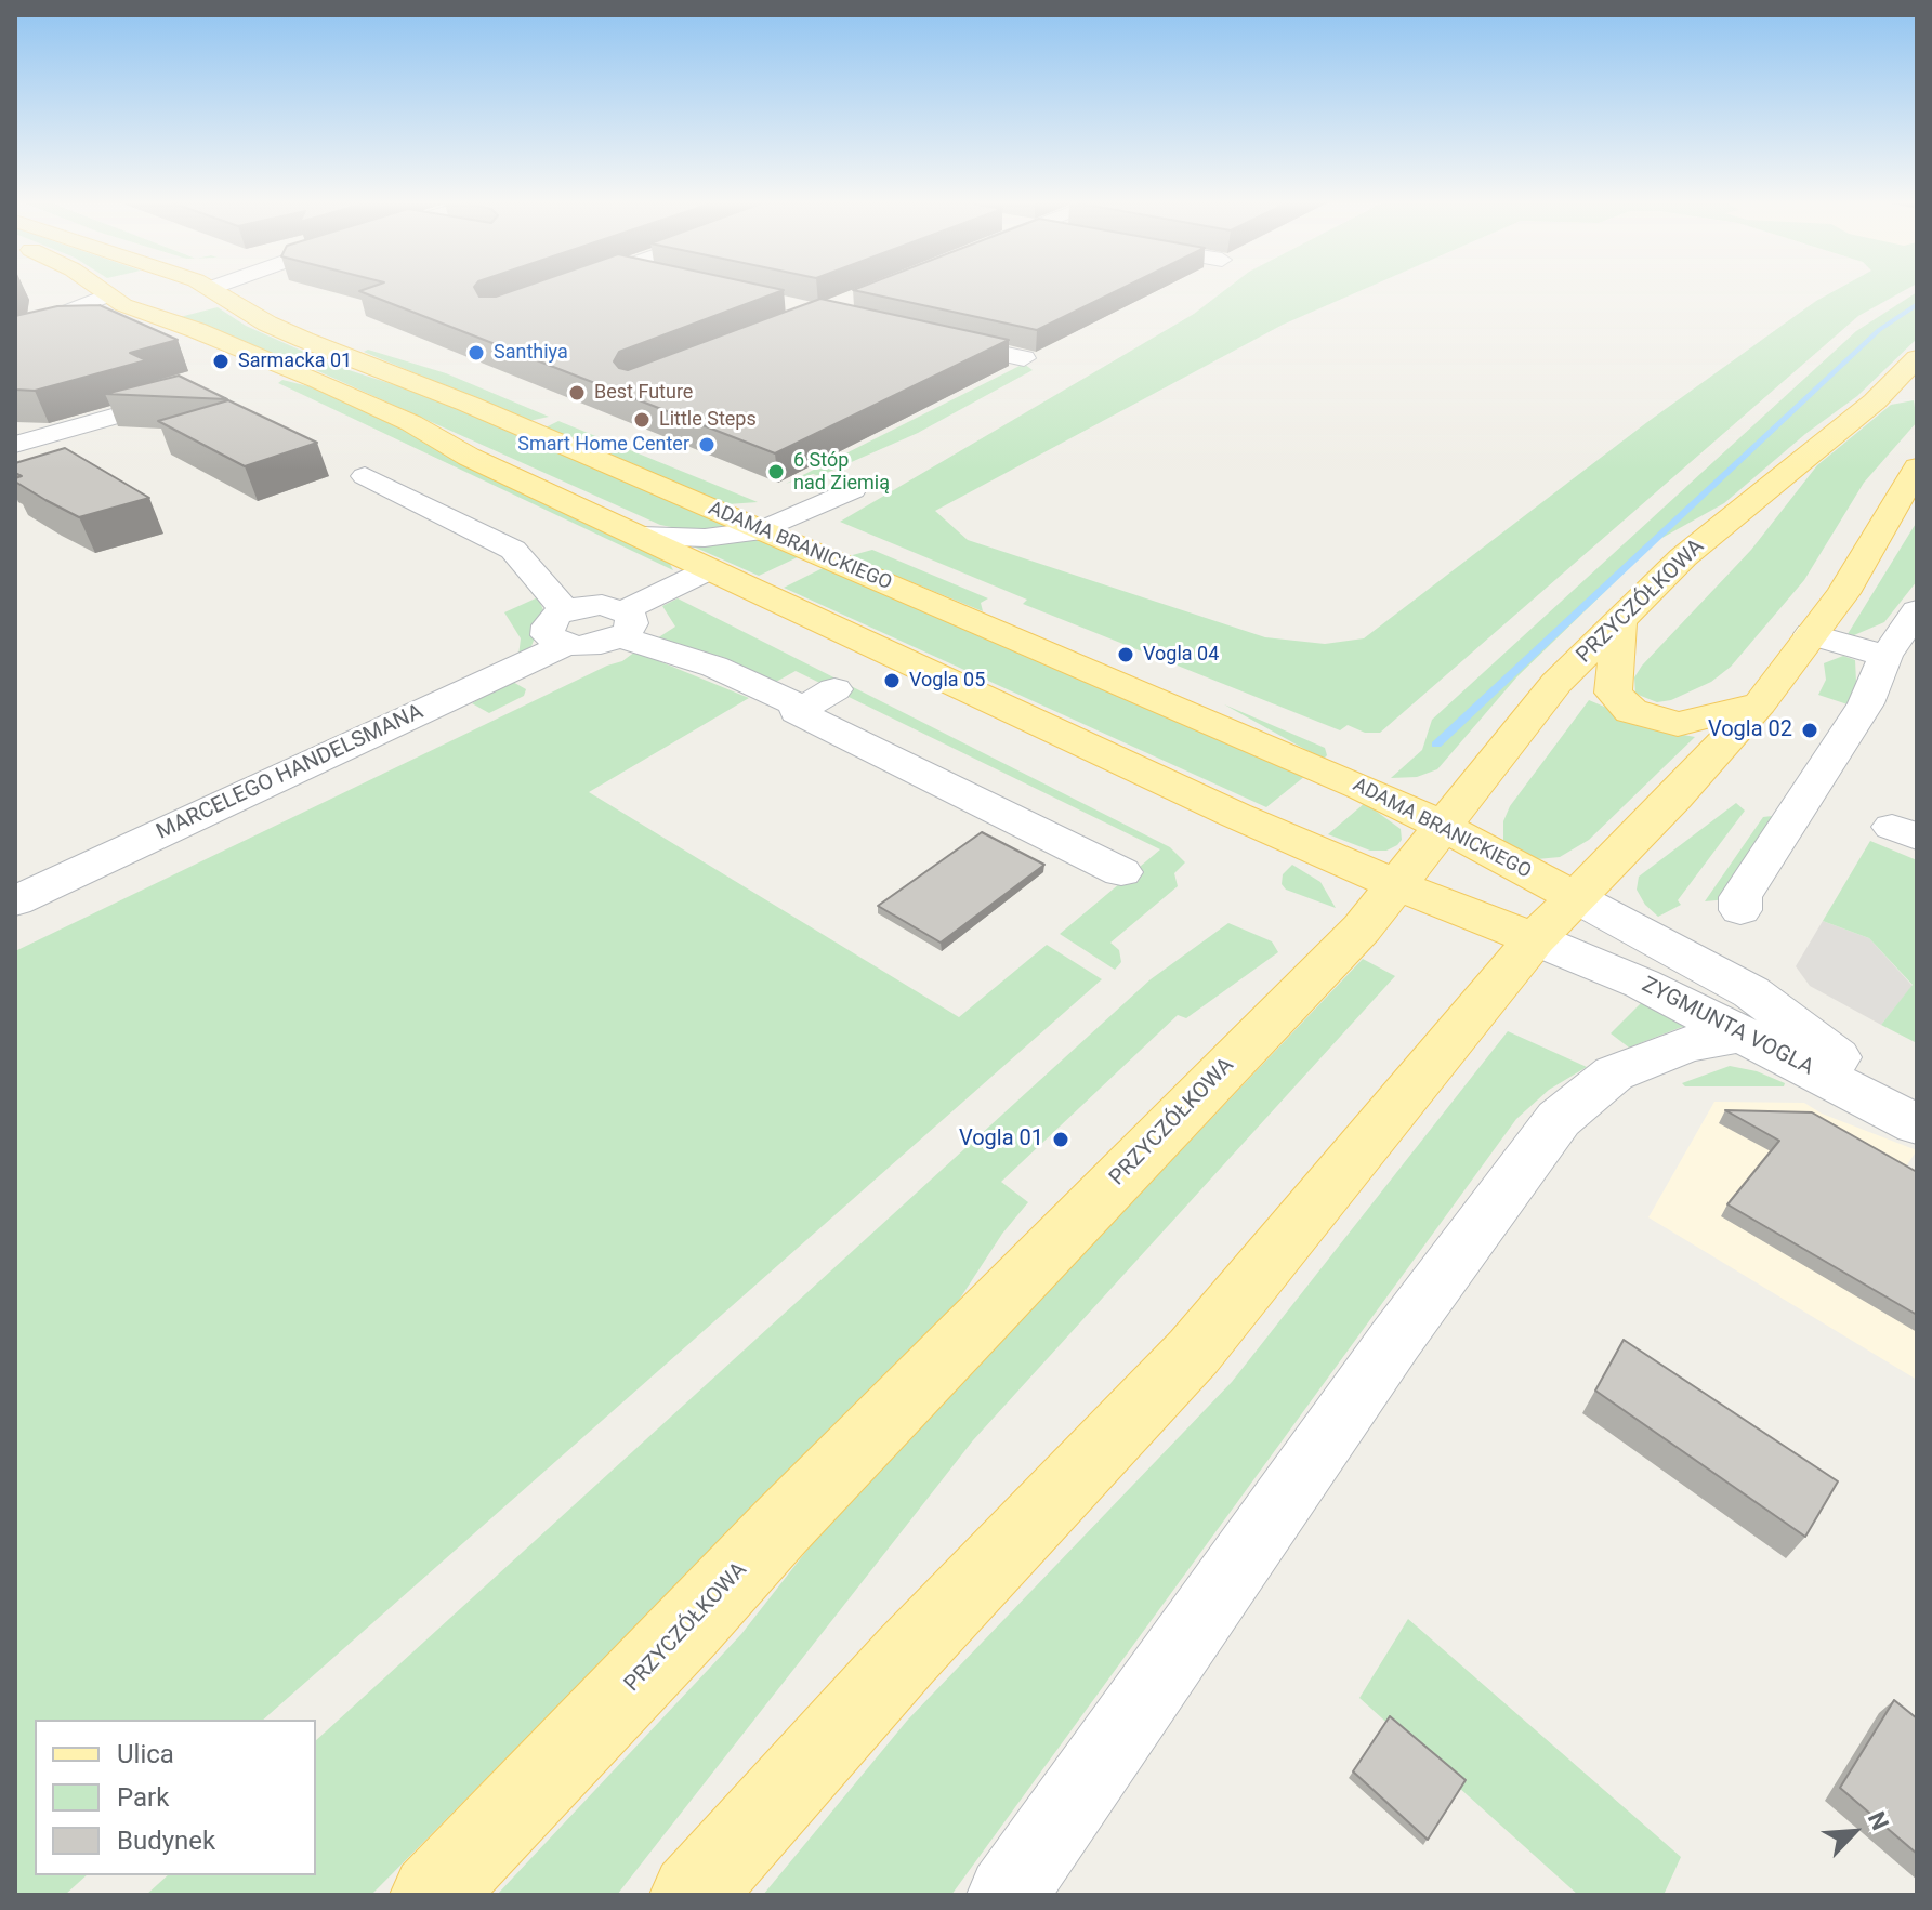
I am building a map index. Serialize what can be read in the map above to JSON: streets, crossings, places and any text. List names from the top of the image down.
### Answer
{
  "streets": {
    "main road": ["ADAMA BRANICKIEGO", "PRZYCZÓŁKOWA"],
    "street": ["MARCELEGO HANDELSMANA", "ZYGMUNTA VOGLA"]
  },
  "crossings": [
    ["ADAMA BRANICKIEGO", "PRZYCZÓŁKOWA"],
    ["ADAMA BRANICKIEGO", "ZYGMUNTA VOGLA"]
  ],
  "places": [
    "Santhiya",
    "Sarmacka 01",
    "Best Future",
    "Little Steps",
    "Smart Home Center",
    "6 Stóp nad Ziemią",
    "Vogla 04",
    "Vogla 05",
    "Vogla 02",
    "Vogla 01"
  ],
  "legend": ["Ulica", "Park", "Budynek"],
  "north": "top right"
}
